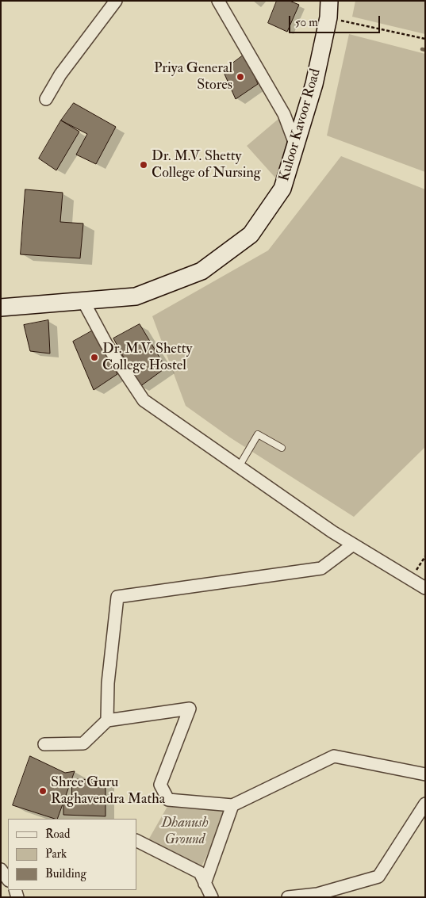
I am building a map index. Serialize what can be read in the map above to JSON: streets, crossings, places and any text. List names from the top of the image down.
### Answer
{
  "streets": {
    "main road": ["Kuloor Kavoor Road"]
  },
  "parks": ["Dhanush Ground"],
  "places": [
    "Priya General Stores",
    "Dr. M.V. Shetty College of Nursing",
    "Dr. M.V. Shetty College Hostel",
    "Shree Guru Raghavendra Matha"
  ],
  "legend": ["Road", "Park", "Building"],
  "scale_bar": "50 m"
}
